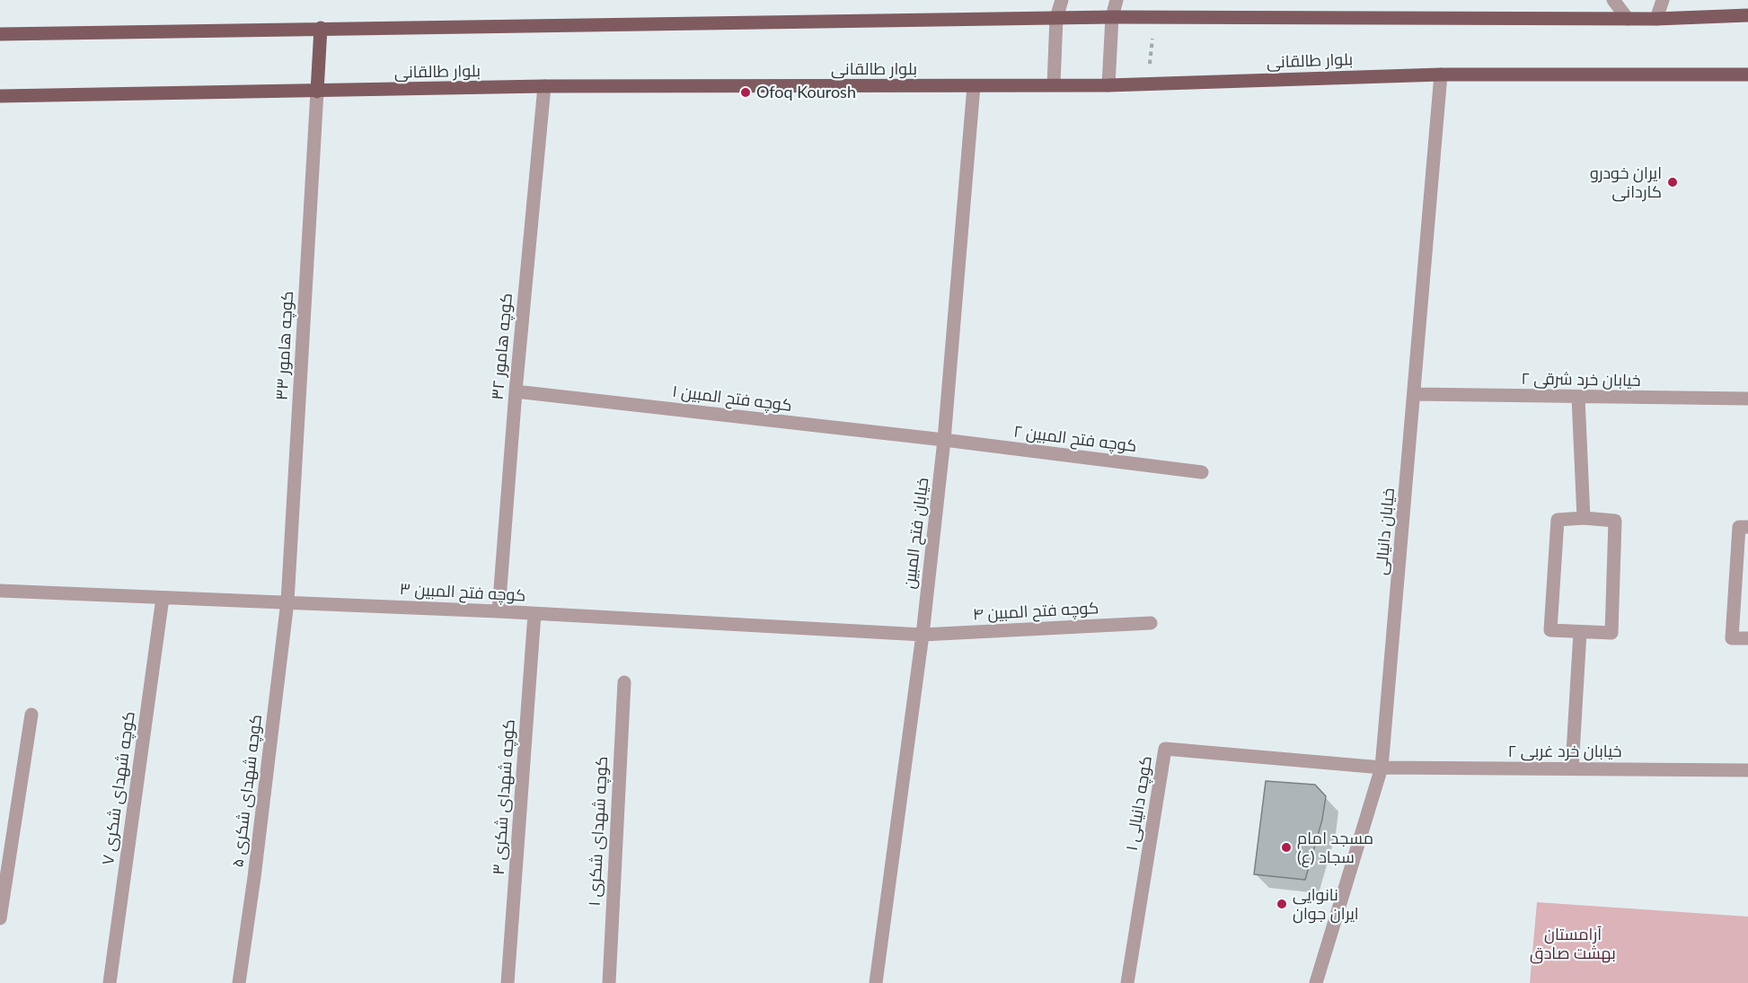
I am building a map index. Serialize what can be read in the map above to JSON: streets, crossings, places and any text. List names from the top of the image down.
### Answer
{
  "streets": {
    "main road": ["بلوار طالقانی"],
    "street": [
      "کوچه هامور ۳۳",
      "کوچه هامور ۳۲",
      "خیابان خرد شرقی ۲",
      "کوچه فتح المبین ۱",
      "کوچه فتح المبین ۲",
      "خیابان دانیالی",
      "خیابان فتح المبین",
      "کوچه فتح المبین ۳",
      "کوچه فتح المبین ۴",
      "خیابان خرد غربی ۲",
      "کوچه شهدای شکری ۷",
      "کوچه شهدای شکری ۵",
      "کوچه شهدای شکری ۳",
      "کوچه دانیالی ۱",
      "کوچه شهدای شکری ۱"
    ]
  },
  "crossings": [
    ["بلوار طالقانی", "کوچه هامور ۳۳"],
    ["بلوار طالقانی", "کوچه هامور ۳۲"],
    ["بلوار طالقانی", "خیابان دانیالی"],
    ["بلوار طالقانی", "خیابان فتح المبین"],
    ["کوچه هامور ۳۳", "کوچه فتح المبین ۳"],
    ["کوچه هامور ۳۳", "کوچه شهدای شکری ۵"],
    ["کوچه هامور ۳۲", "کوچه فتح المبین ۱"],
    ["کوچه هامور ۳۲", "کوچه فتح المبین ۳"],
    ["خیابان خرد شرقی ۲", "خیابان دانیالی"],
    ["کوچه فتح المبین ۱", "کوچه فتح المبین ۲"],
    ["کوچه فتح المبین ۱", "خیابان فتح المبین"],
    ["کوچه فتح المبین ۲", "خیابان فتح المبین"],
    ["خیابان دانیالی", "خیابان خرد غربی ۲"],
    ["خیابان دانیالی", "کوچه دانیالی ۱"],
    ["خیابان فتح المبین", "کوچه فتح المبین ۳"],
    ["خیابان فتح المبین", "کوچه فتح المبین ۴"],
    ["کوچه فتح المبین ۳", "کوچه فتح المبین ۴"],
    ["کوچه فتح المبین ۳", "کوچه شهدای شکری ۷"],
    ["کوچه فتح المبین ۳", "کوچه شهدای شکری ۵"],
    ["کوچه فتح المبین ۳", "کوچه شهدای شکری ۳"],
    ["خیابان خرد غربی ۲", "کوچه دانیالی ۱"]
  ],
  "parks": ["آرامستان بهشت صادق"],
  "places": [
    "Ofoq Kourosh",
    "ایران خودرو کاردانی",
    "مسجد امام سجاد (ع)",
    "نانوایی ایران جوان"
  ]
}
